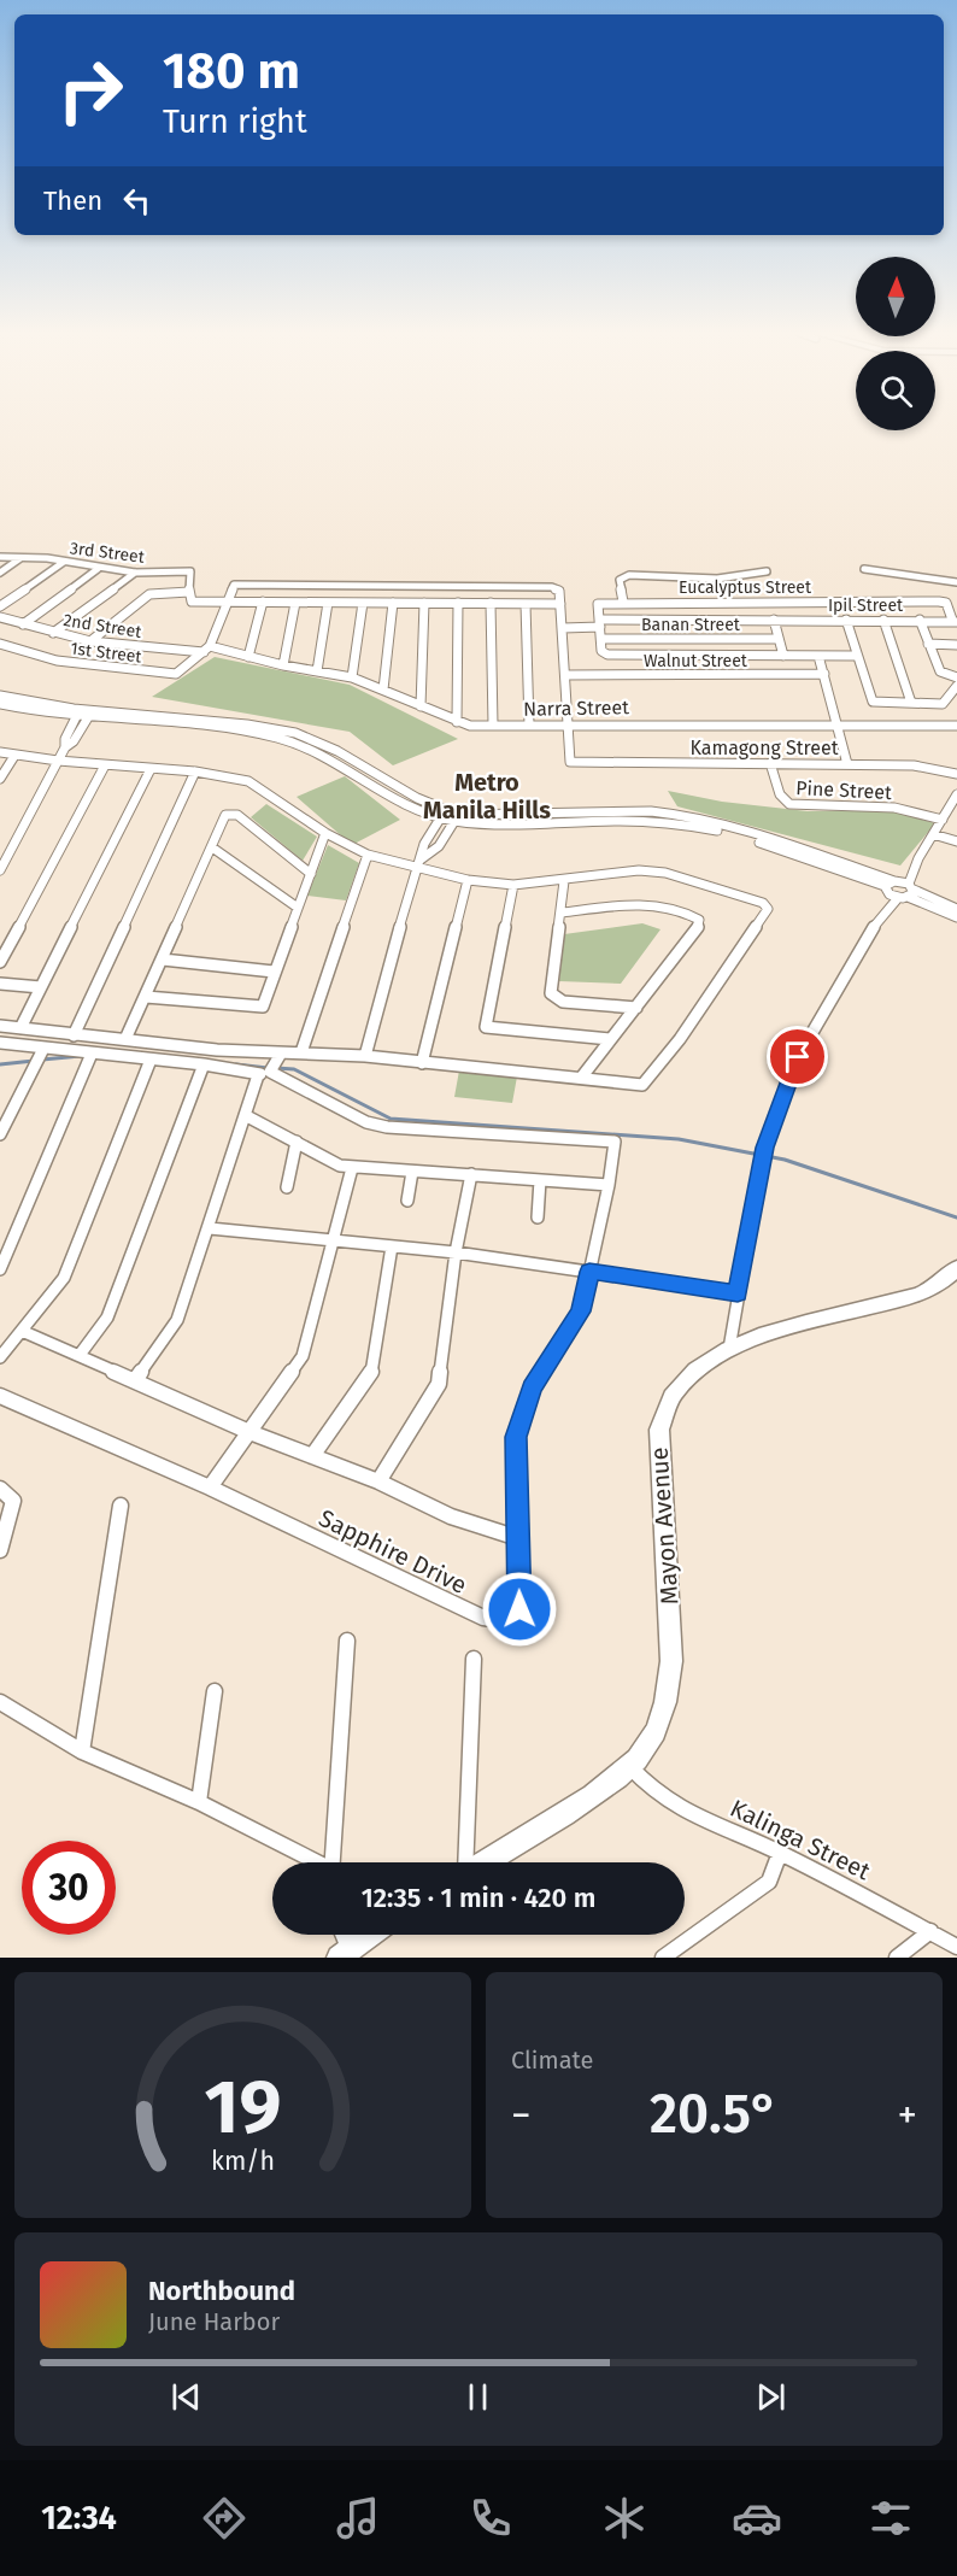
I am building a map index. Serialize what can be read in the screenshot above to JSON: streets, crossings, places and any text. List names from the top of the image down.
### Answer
{
  "streets": {
    "main road": ["Mayon Avenue"],
    "street": [
      "3rd Street",
      "Eucalyptus Street",
      "Ipil Street",
      "Banan Street",
      "2nd Street",
      "1st Street",
      "Walnut Street",
      "Narra Street",
      "Kamagong Street",
      "Pine Street",
      "Sapphire Drive",
      "Kalinga Street"
    ]
  },
  "crossings": [
    ["Eucalyptus Street", "Ipil Street"],
    ["2nd Street", "1st Street"],
    ["2nd Street", "Narra Street"],
    ["1st Street", "Narra Street"],
    ["Narra Street", "Kamagong Street"],
    ["Kamagong Street", "Pine Street"],
    ["Mayon Avenue", "Kalinga Street"]
  ],
  "districts": ["Metro Manila Hills"],
  "north": "top",
  "page": {
    "turn": ["180 m", "Turn right"],
    "then": "Then",
    "limit": "30",
    "trip": "12:35 · 1 min · 420 m",
    "tile": "Climate",
    "heat": ["−", "20.5°", "+"],
    "song": ["Northbound", "June Harbor"],
    "tabs": "12:34",
    "gauge": ["19", "km/h"]
  }
}
